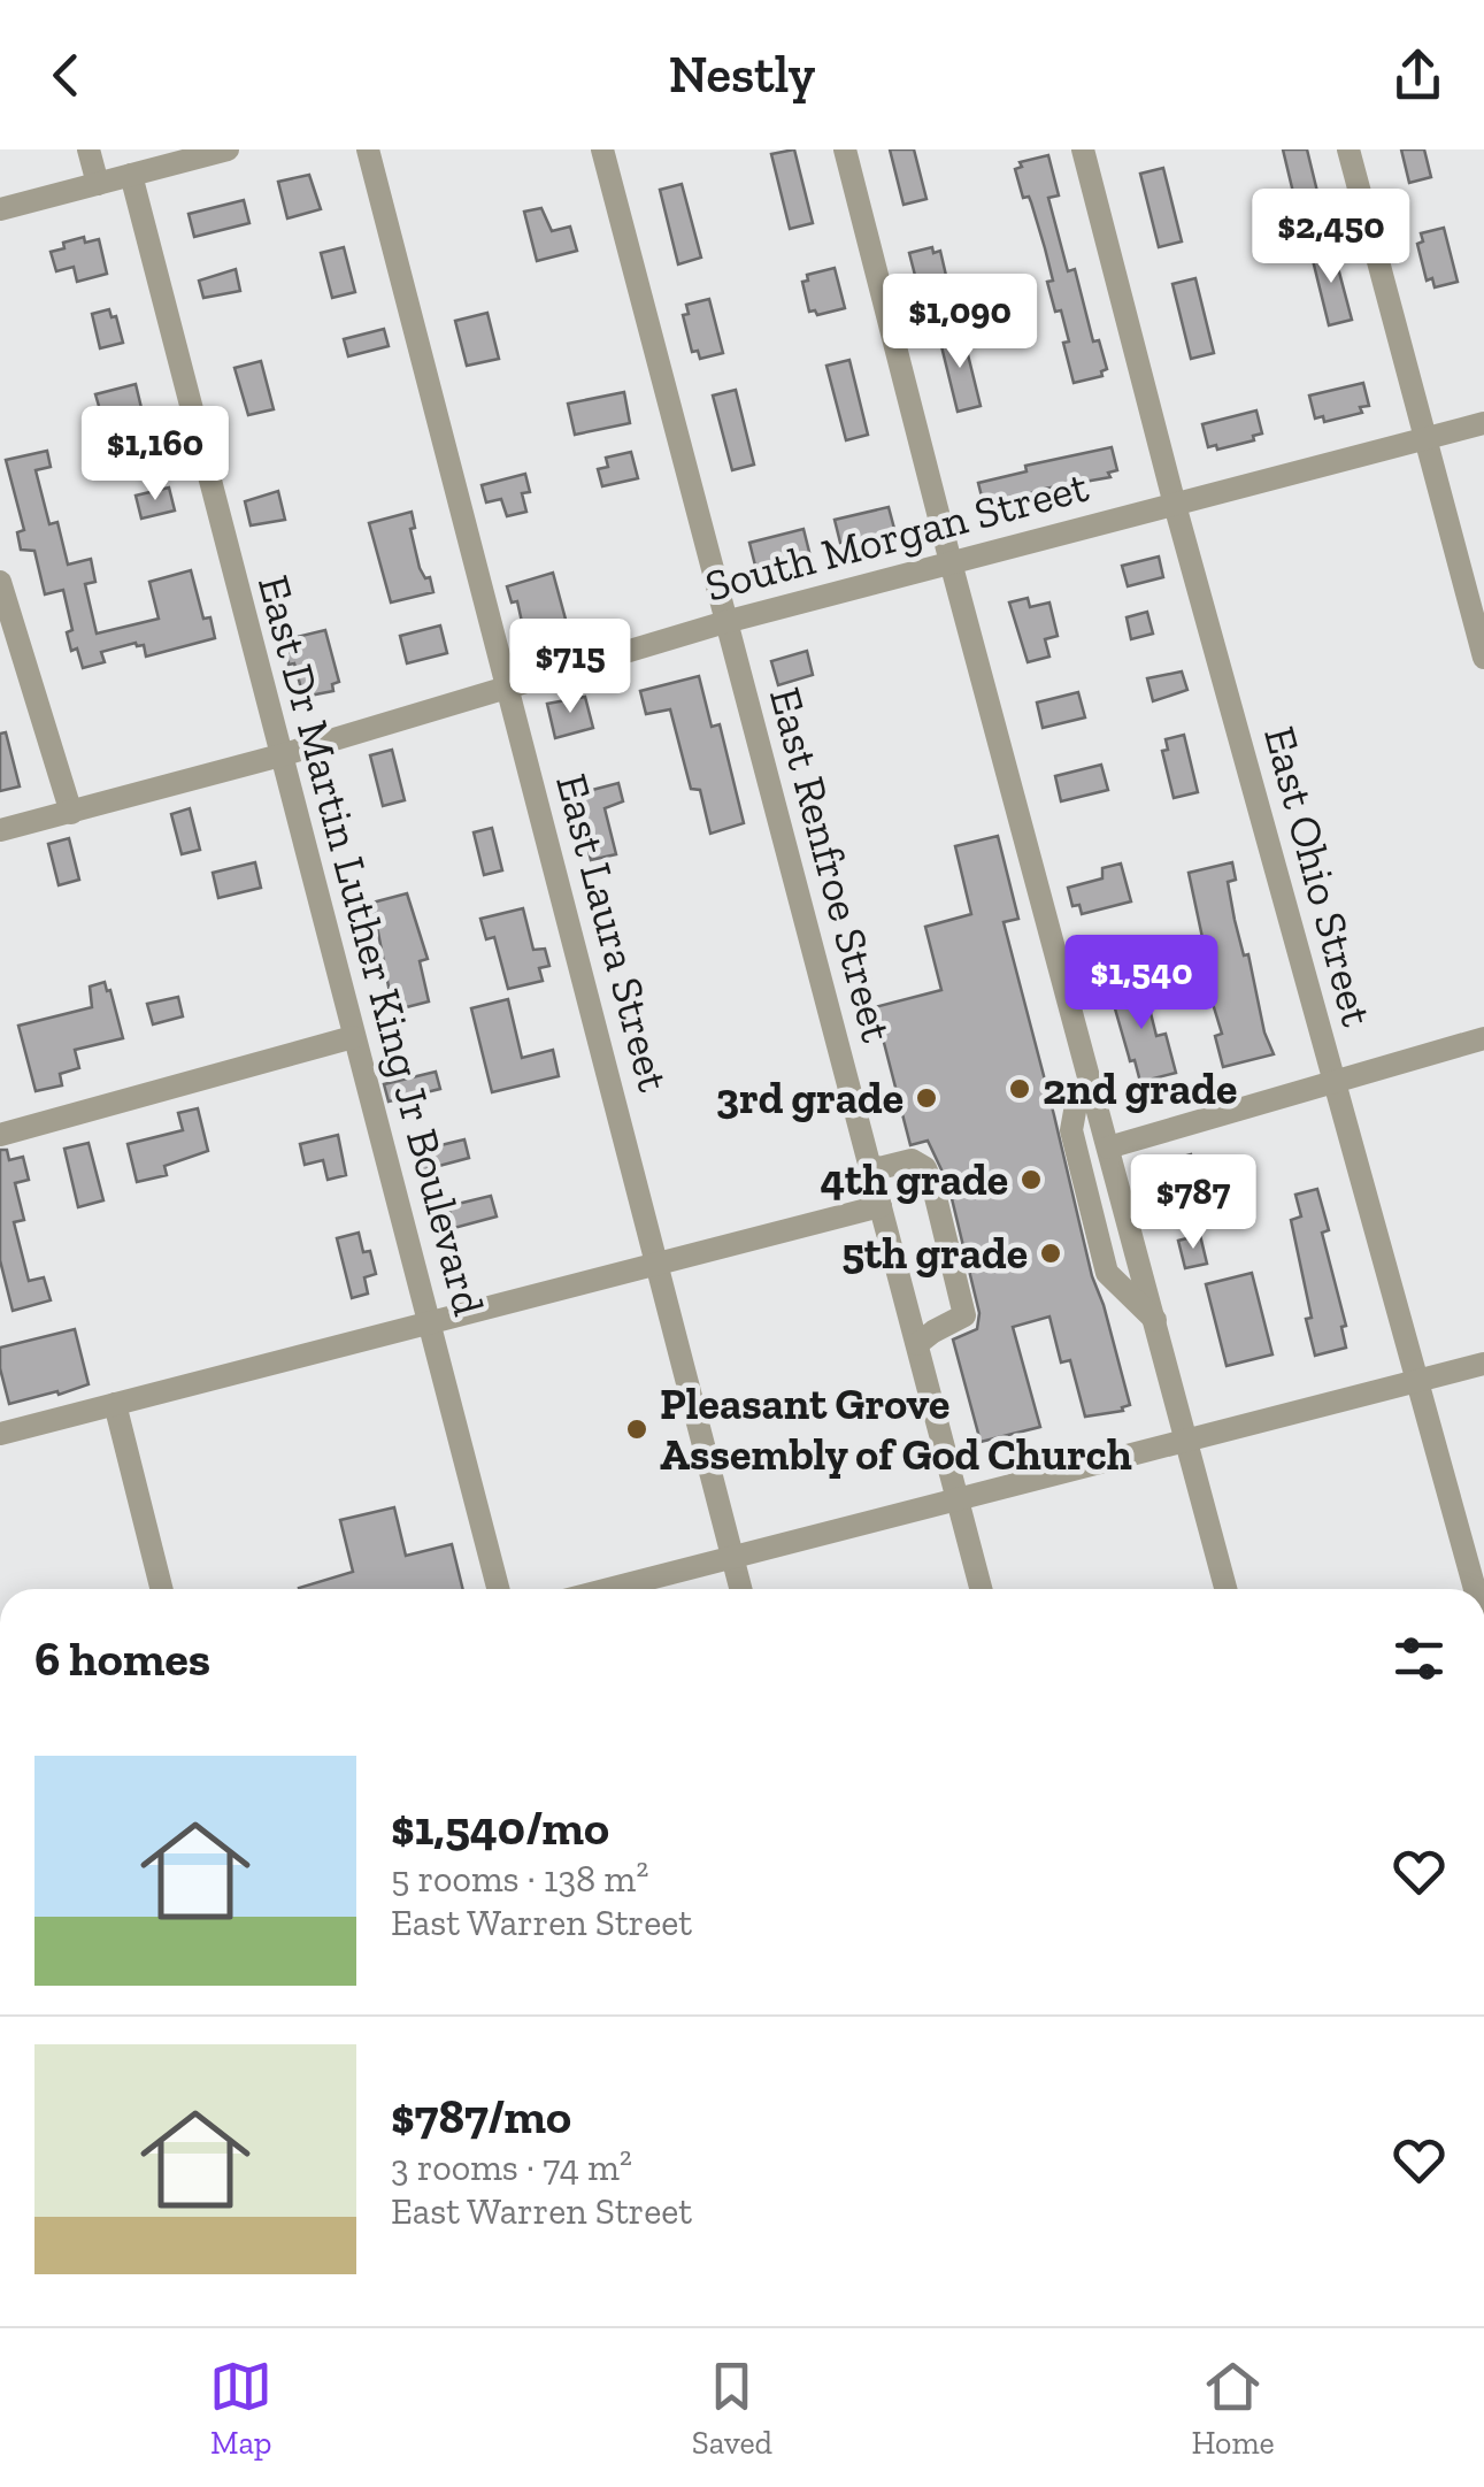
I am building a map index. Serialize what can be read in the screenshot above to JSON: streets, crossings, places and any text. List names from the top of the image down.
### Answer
{
  "streets": {
    "street": [
      "South Morgan Street",
      "East Renfroe Street",
      "East Ohio Street",
      "East Laura Street",
      "East Dr Martin Luther King Jr Boulevard"
    ]
  },
  "crossings": [
    ["South Morgan Street", "East Renfroe Street"],
    ["South Morgan Street", "East Ohio Street"],
    ["South Morgan Street", "East Laura Street"],
    ["South Morgan Street", "East Dr Martin Luther King Jr Boulevard"]
  ],
  "places": [
    "2nd grade",
    "3rd grade",
    "4th grade",
    "5th grade",
    "Pleasant Grove Assembly of God Church"
  ],
  "page": {
    "header": "Nestly",
    "price": [
      "$2,450",
      "$1,090",
      "$1,160",
      "$715",
      "$1,540",
      "$787"
    ],
    "heading": "6 homes",
    "list": [
      {
        "name": "$1,540/mo",
        "note": "5 rooms · 138 m² · East Warren Street"
      },
      {
        "name": "$787/mo",
        "note": "3 rooms · 74 m² · East Warren Street"
      }
    ],
    "tabs": ["Map", "Saved", "Home"]
  }
}
